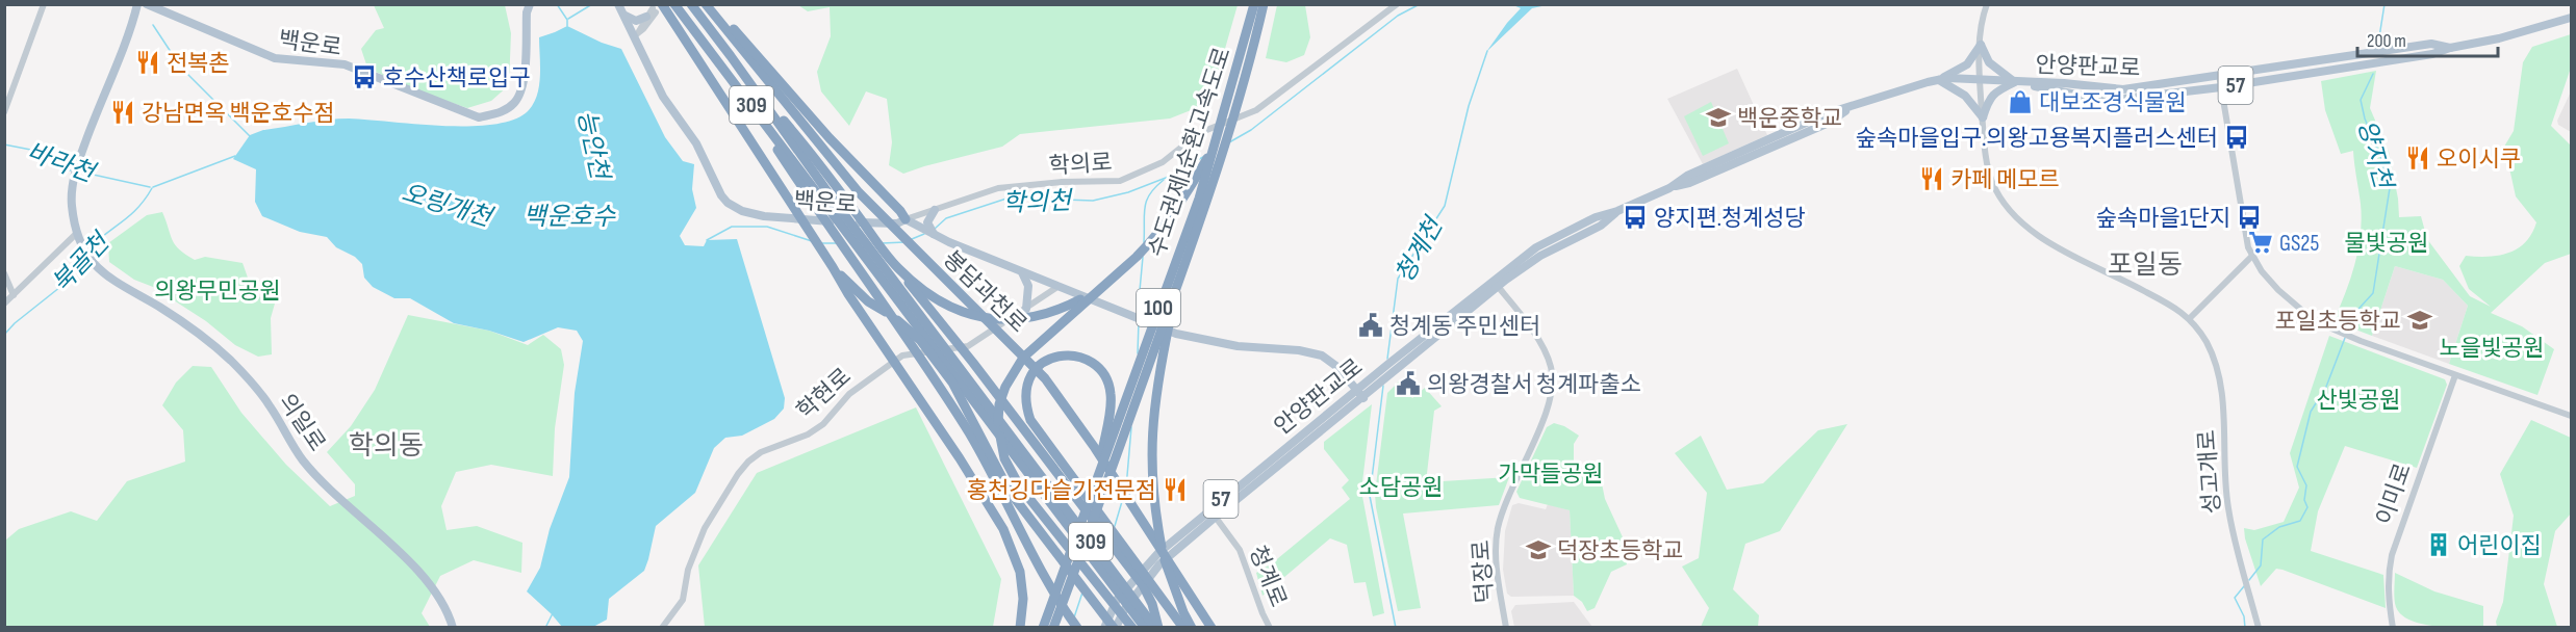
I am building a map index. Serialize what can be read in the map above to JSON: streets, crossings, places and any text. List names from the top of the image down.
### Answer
{
  "streets": {
    "highway": [
      "309",
      "수도권제1순환고속도로",
      "봉담과천로",
      "100"
    ],
    "main road": [
      "백운로",
      "안양판교로",
      "57",
      "의일로"
    ],
    "street": [
      "학의로",
      "학현로",
      "성고개로",
      "이미로",
      "덕장로",
      "청계로"
    ]
  },
  "crossings": [
    ["백운로", "학의로"],
    ["안양판교로", "성고개로"],
    ["안양판교로", "덕장로"],
    ["안양판교로", "청계로"]
  ],
  "districts": ["포일동", "학의동"],
  "water": [
    "능안천",
    "양지천",
    "바라천",
    "학의천",
    "오링개천",
    "백운호수",
    "청계천",
    "북골천"
  ],
  "parks": [
    "물빛공원",
    "의왕무민공원",
    "노을빛공원",
    "산빛공원",
    "가막들공원",
    "소담공원"
  ],
  "places": {
    "restaurant": [
      "전복촌",
      "강남면옥 백운호수점",
      "오이시쿠",
      "카페 메모르",
      "홍천깅다슬기전문점"
    ],
    "bus stop": [
      "호수산책로입구",
      "숲속마을입구.의왕고용복지플러스센터",
      "양지편.청계성당",
      "숲속마을1단지"
    ],
    "shop": ["대보조경식물원"],
    "school or university": ["백운중학교", "포일초등학교", "덕장초등학교"],
    "supermarket": ["GS25"],
    "public building": ["청계동 주민센터", "의왕경찰서 청계파출소"],
    "building": ["어린이집"]
  },
  "scale_bar": "200 m"
}
